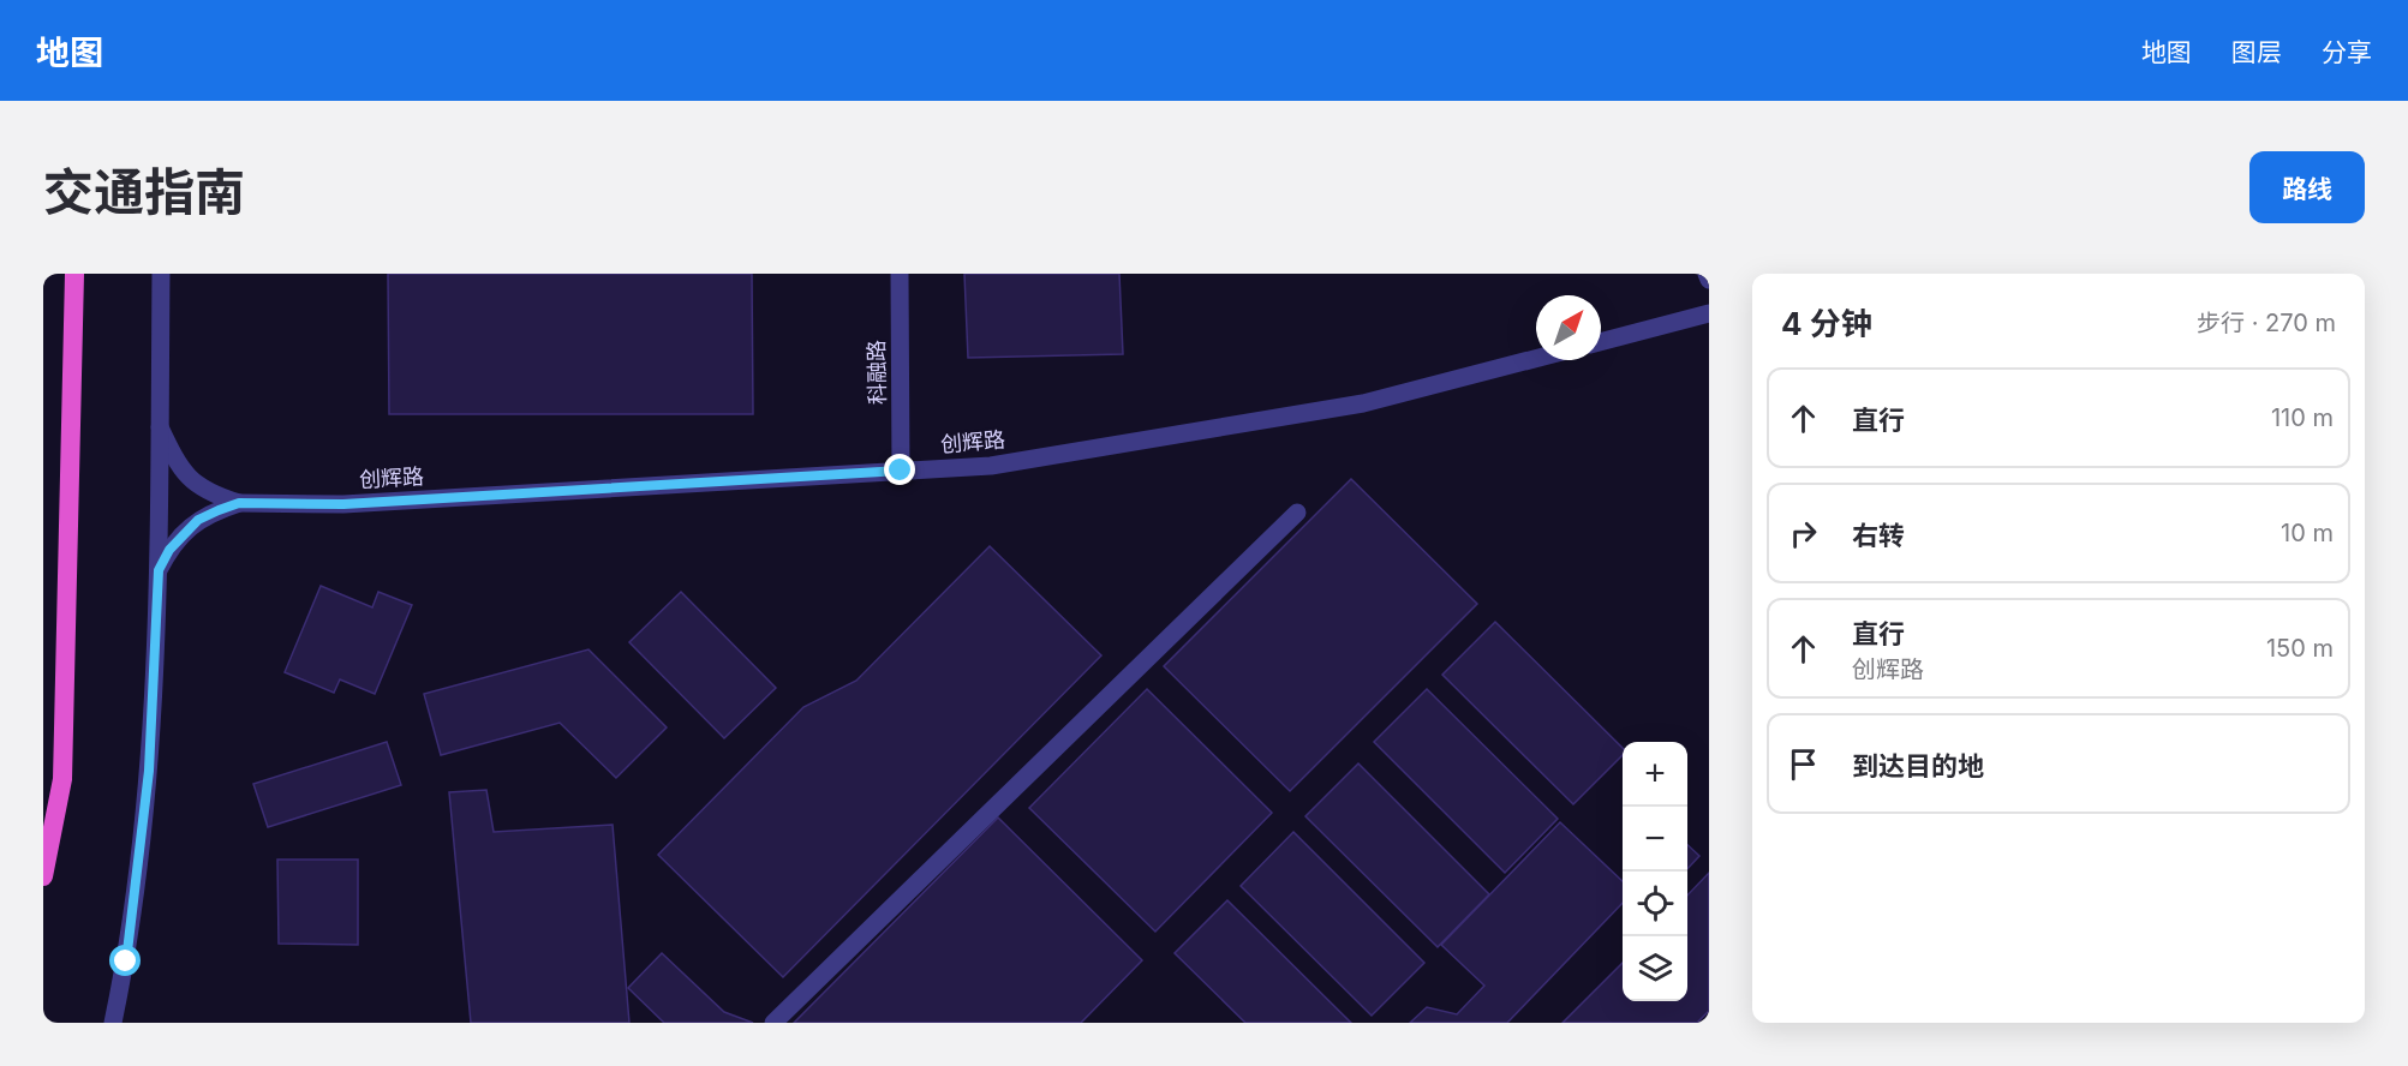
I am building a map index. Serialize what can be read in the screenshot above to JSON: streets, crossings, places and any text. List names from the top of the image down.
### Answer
{
  "streets": {
    "street": ["科融路", "创辉路"]
  },
  "crossings": [
    ["科融路", "创辉路"]
  ],
  "north": "top right",
  "page": {
    "header": "地图",
    "nav": ["地图", "图层", "分享"],
    "title": "交通指南",
    "buttons": "路线",
    "heading": ["4 分钟", "步行 · 270 m"],
    "list": [
      ["直行", "110 m"],
      ["右转", "10 m"],
      ["直行", "创辉路", "150 m"],
      "到达目的地"
    ],
    "map_buttons": ["+", "−"]
  }
}
